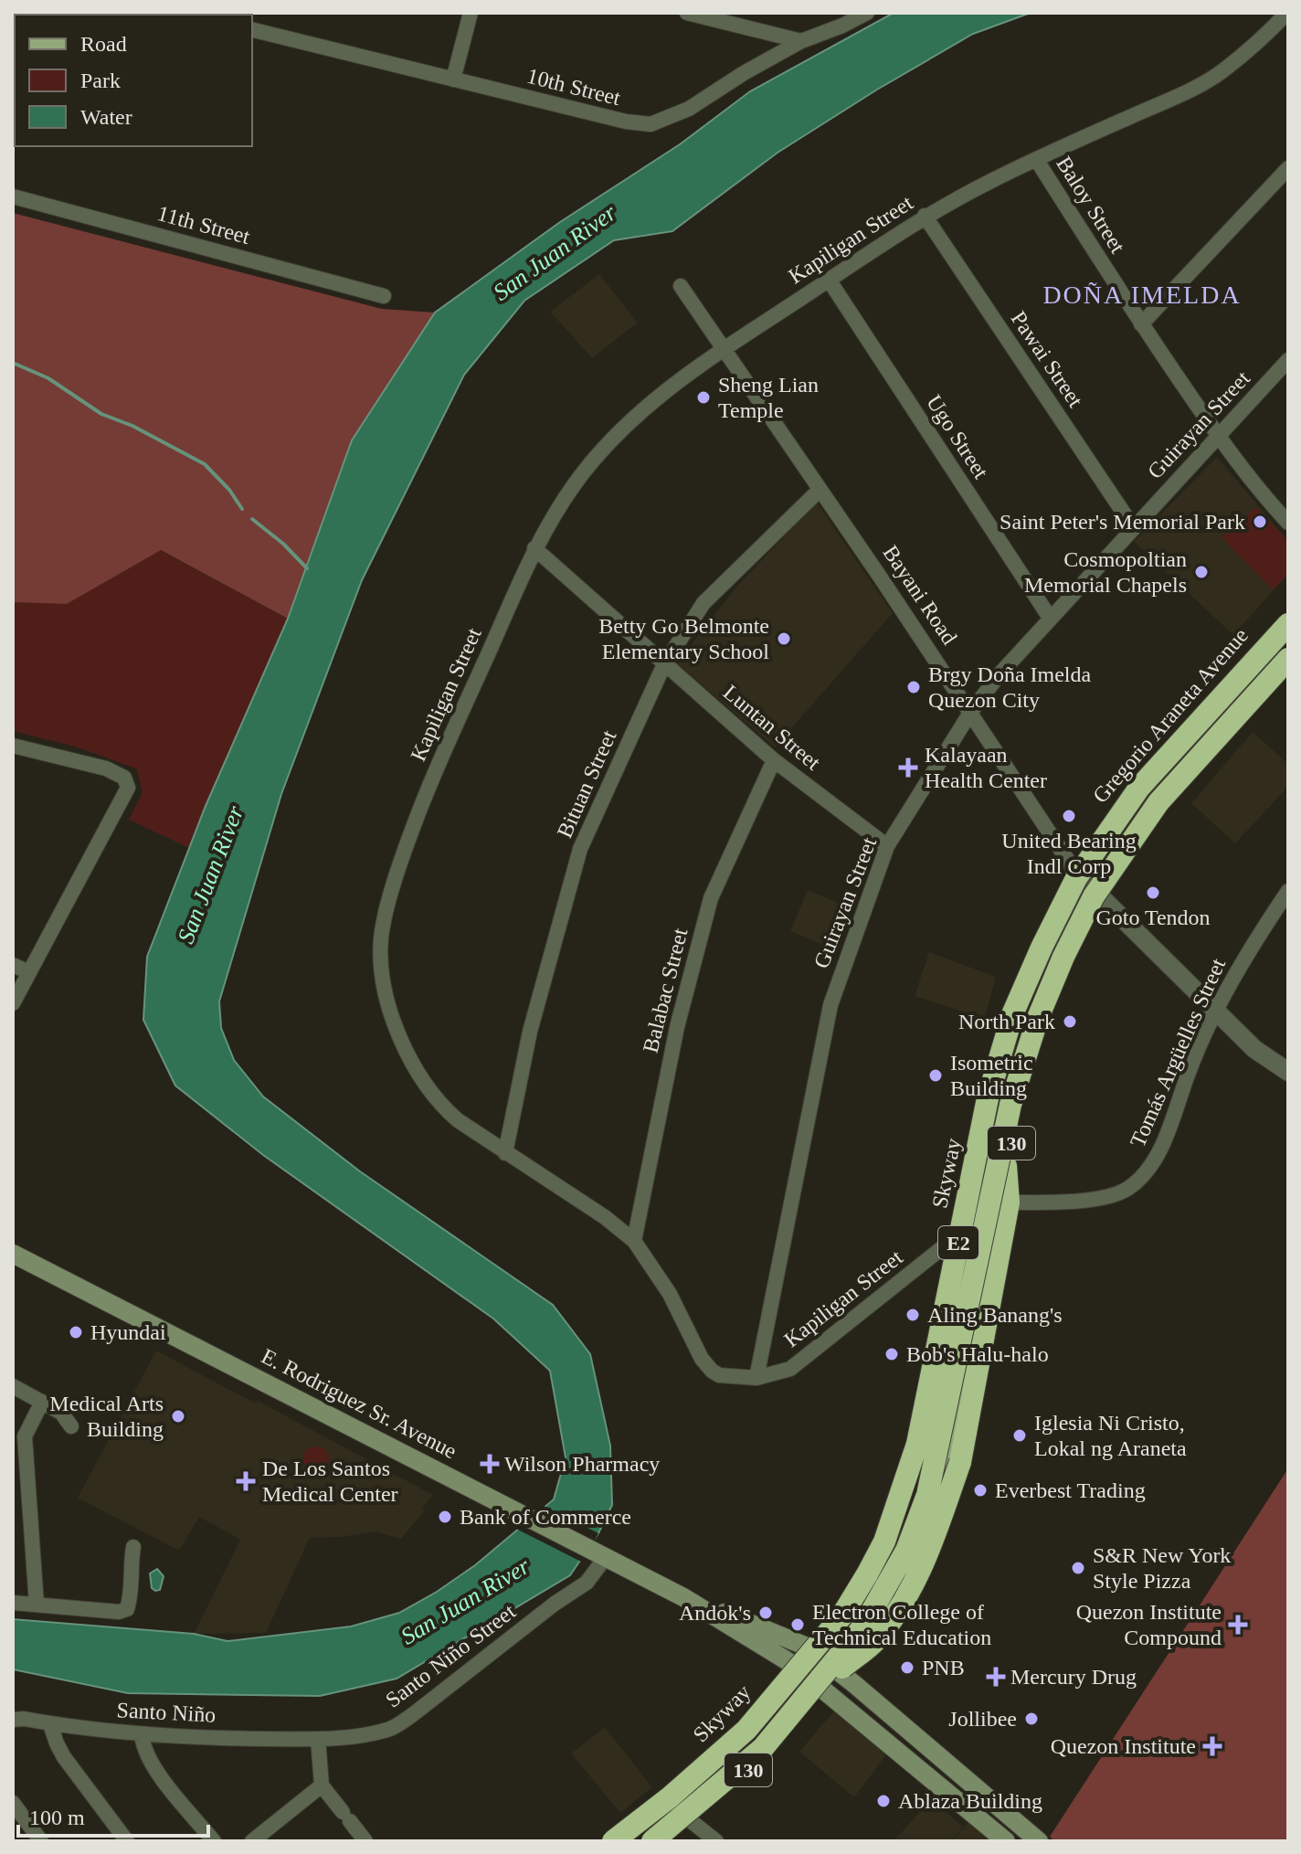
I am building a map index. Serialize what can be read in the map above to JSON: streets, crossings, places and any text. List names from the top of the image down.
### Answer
{
  "streets": {
    "highway": ["Skyway", "E2"],
    "main road": ["Gregorio Araneta Avenue", "130", "E. Rodriguez Sr. Avenue"],
    "street": [
      "10th Street",
      "Baloy Street",
      "11th Street",
      "Kapiligan Street",
      "Pawai Street",
      "Guirayan Street",
      "Ugo Street",
      "Bayani Road",
      "Luntan Street",
      "Bituan Street",
      "Balabac Street",
      "Tomás Argüelles Street",
      "Santo Niño Street",
      "Santo Niño"
    ]
  },
  "crossings": [
    ["Baloy Street", "Kapiligan Street"],
    ["Baloy Street", "Guirayan Street"],
    ["Kapiligan Street", "Pawai Street"],
    ["Kapiligan Street", "Guirayan Street"],
    ["Kapiligan Street", "Ugo Street"],
    ["Kapiligan Street", "Bayani Road"],
    ["Kapiligan Street", "Gregorio Araneta Avenue"],
    ["Kapiligan Street", "Luntan Street"],
    ["Kapiligan Street", "Bituan Street"],
    ["Kapiligan Street", "Balabac Street"],
    ["Pawai Street", "Guirayan Street"],
    ["Guirayan Street", "Ugo Street"],
    ["Guirayan Street", "Bayani Road"],
    ["Guirayan Street", "Luntan Street"],
    ["Bayani Road", "Gregorio Araneta Avenue"],
    ["Bayani Road", "Bituan Street"],
    ["Bayani Road", "Tomás Argüelles Street"],
    ["Bayani Road", "130"],
    ["Gregorio Araneta Avenue", "E. Rodriguez Sr. Avenue"],
    ["Luntan Street", "Bituan Street"],
    ["Luntan Street", "Balabac Street"],
    ["Tomás Argüelles Street", "130"],
    ["130", "E. Rodriguez Sr. Avenue"],
    ["E. Rodriguez Sr. Avenue", "Santo Niño Street"],
    ["Santo Niño Street", "Santo Niño"]
  ],
  "districts": ["DOÑA IMELDA"],
  "water": ["San Juan River"],
  "places": {
    "other": [
      "Sheng Lian Temple",
      "Saint Peter's Memorial Park",
      "Cosmopoltian Memorial Chapels",
      "Betty Go Belmonte Elementary School",
      "Brgy Doña Imelda Quezon City",
      "United Bearing Indl Corp",
      "Goto Tendon",
      "North Park",
      "Isometric Building",
      "Aling Banang's",
      "Hyundai",
      "Bob's Halu-halo",
      "Medical Arts Building",
      "Iglesia Ni Cristo, Lokal ng Araneta",
      "Everbest Trading",
      "Bank of Commerce",
      "S&R New York Style Pizza",
      "Andok's",
      "Electron College of Technical Education",
      "PNB",
      "Jollibee",
      "Ablaza Building"
    ],
    "health": [
      "Kalayaan Health Center",
      "Wilson Pharmacy",
      "De Los Santos Medical Center",
      "Quezon Institute Compound",
      "Mercury Drug",
      "Quezon Institute"
    ]
  },
  "legend": ["Road", "Park", "Water"],
  "scale_bar": "100 m"
}
